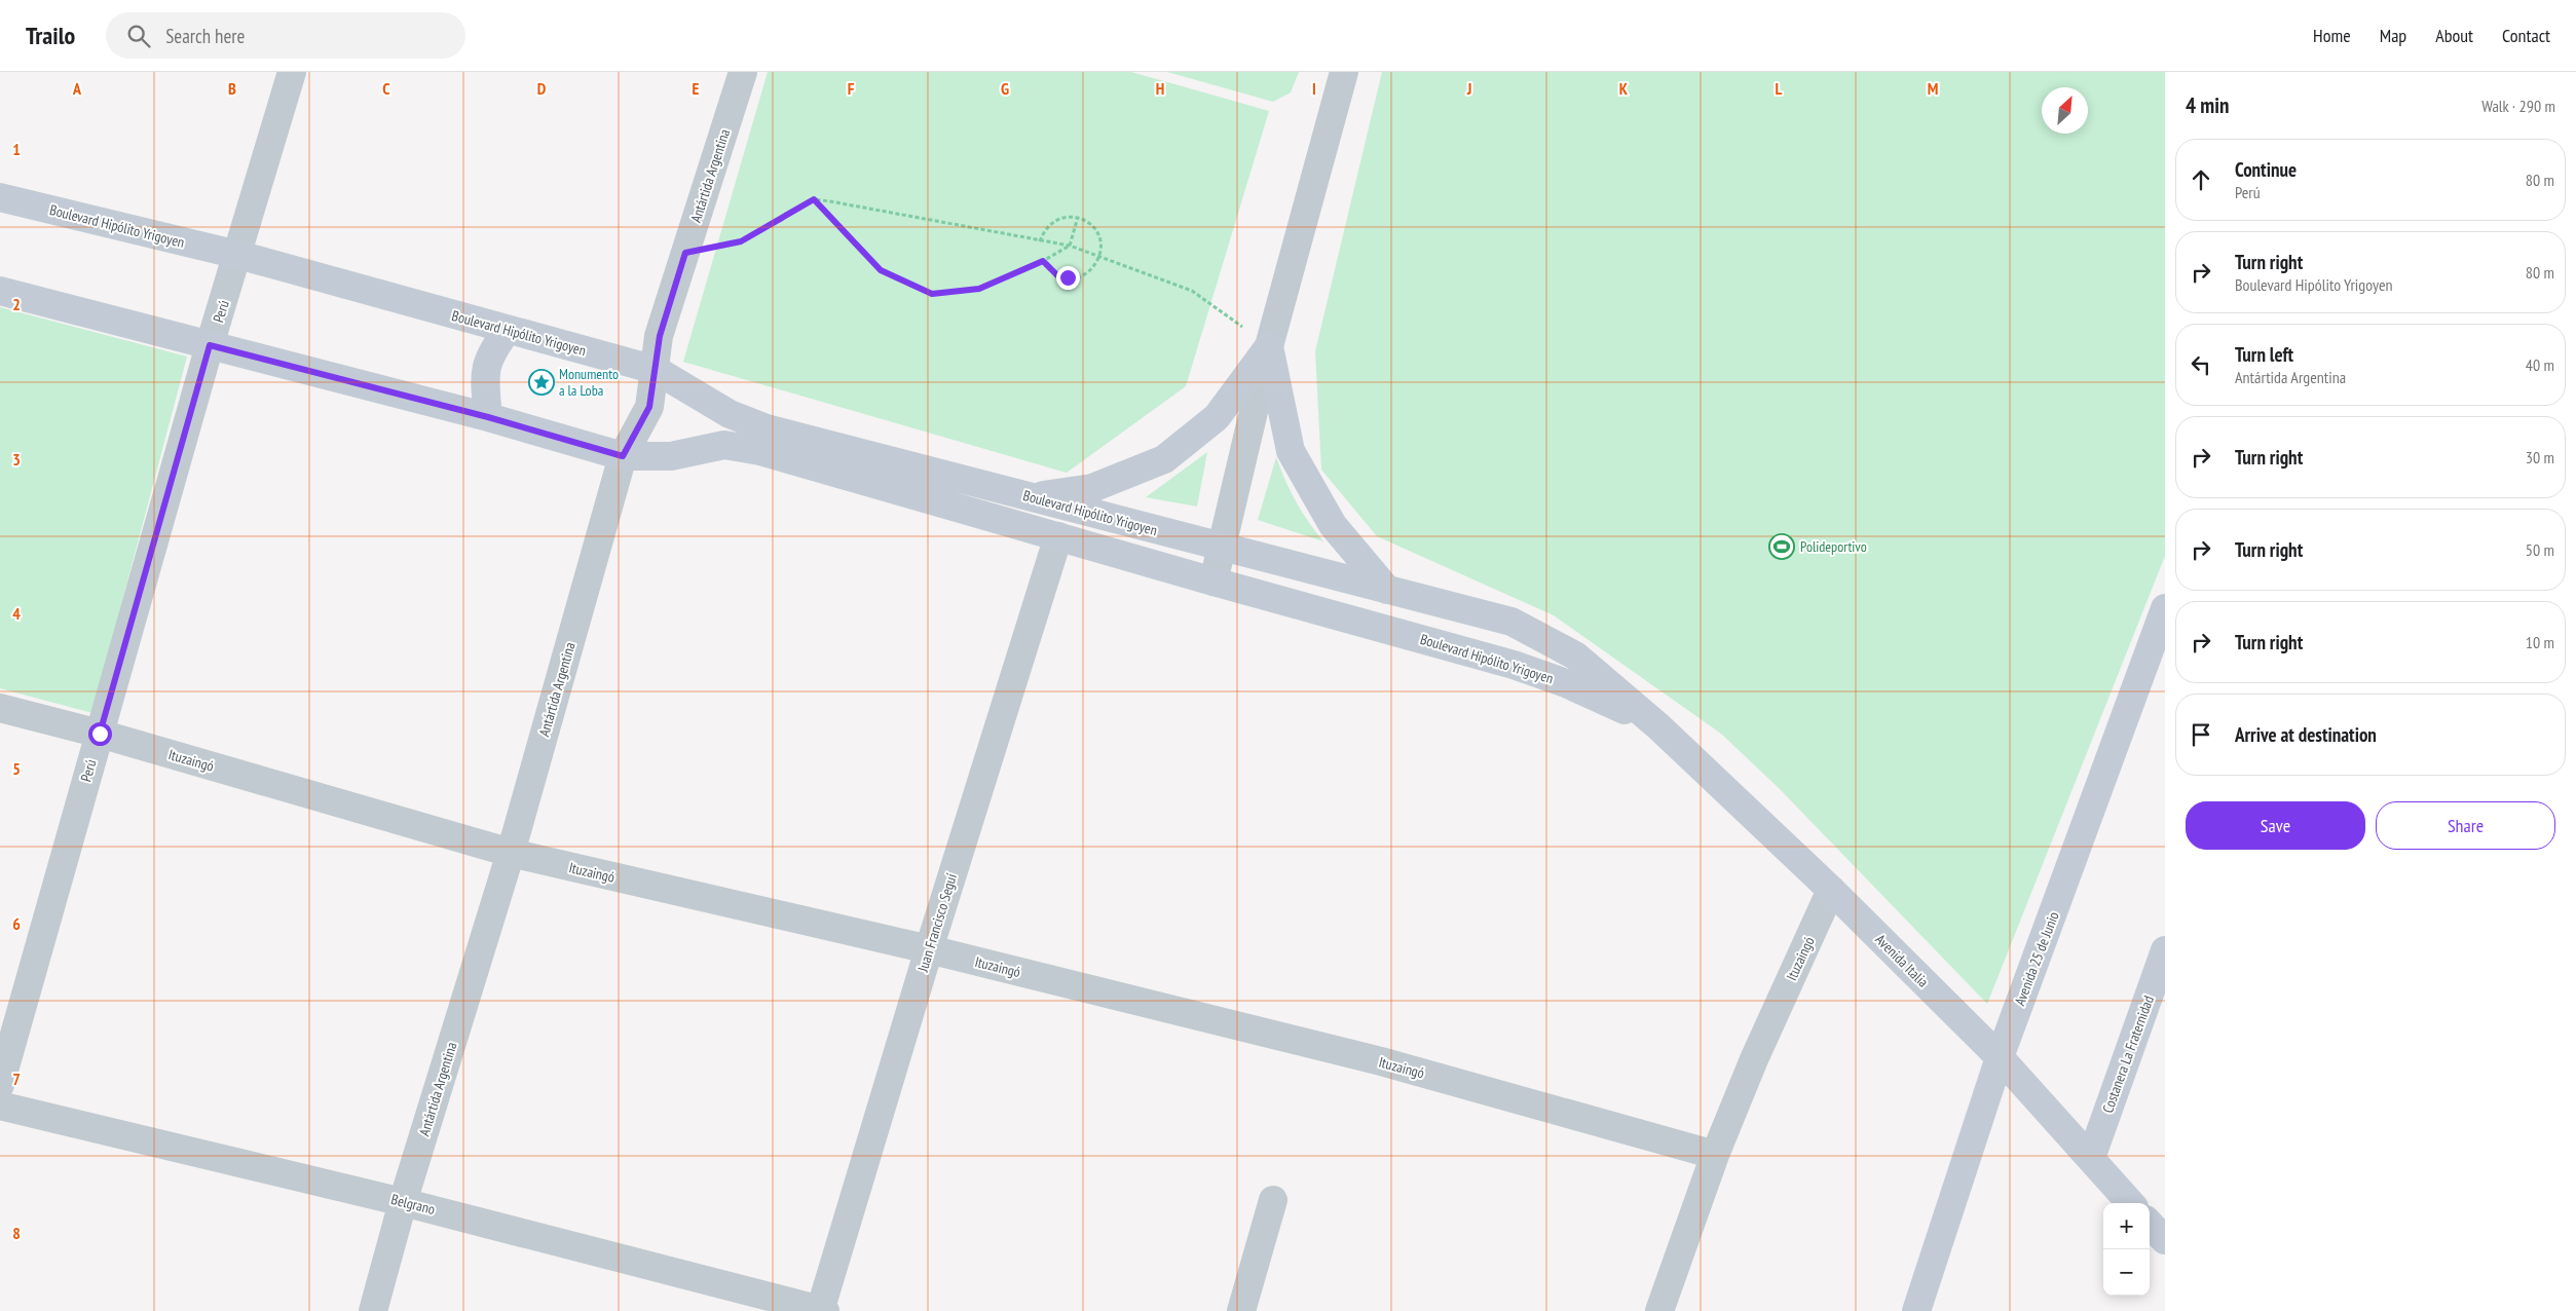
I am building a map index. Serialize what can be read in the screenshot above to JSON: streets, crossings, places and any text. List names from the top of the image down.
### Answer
{
  "streets": {
    "main road": [
      "Boulevard Hipólito Yrigoyen",
      "Avenida 25 de Junio",
      "Avenida Italia",
      "Costanera La Fraternidad"
    ],
    "street": [
      "Antártida Argentina",
      "Perú",
      "Ituzaingó",
      "Juan Francisco Seguí",
      "Belgrano"
    ]
  },
  "crossings": [
    ["Antártida Argentina", "Boulevard Hipólito Yrigoyen"],
    ["Antártida Argentina", "Ituzaingó"],
    ["Antártida Argentina", "Belgrano"],
    ["Boulevard Hipólito Yrigoyen", "Perú"],
    ["Boulevard Hipólito Yrigoyen", "Juan Francisco Seguí"],
    ["Boulevard Hipólito Yrigoyen", "Avenida Italia"],
    ["Perú", "Ituzaingó"],
    ["Ituzaingó", "Juan Francisco Seguí"],
    ["Ituzaingó", "Avenida Italia"],
    ["Juan Francisco Seguí", "Belgrano"],
    ["Avenida 25 de Junio", "Avenida Italia"],
    ["Avenida Italia", "Costanera La Fraternidad"]
  ],
  "places": {
    "place": ["Monumento a la Loba"],
    "sports": ["Polideportivo"]
  },
  "north": "top right",
  "page": {
    "header": "Trailo",
    "search": "Search here",
    "nav": [
      "Home",
      "Map",
      "About",
      "Contact"
    ],
    "heading": ["4 min", "Walk · 290 m"],
    "list": [
      ["Continue", "Perú", "80 m"],
      ["Turn right", "Boulevard Hipólito Yrigoyen", "80 m"],
      ["Turn left", "Antártida Argentina", "40 m"],
      ["Turn right", "30 m"],
      ["Turn right", "50 m"],
      ["Turn right", "10 m"],
      "Arrive at destination"
    ],
    "buttons": ["Save", "Share"],
    "map_buttons": ["+", "−"]
  },
  "grid": {
    "columns": [
      "A",
      "B",
      "C",
      "D",
      "E",
      "F",
      "G",
      "H",
      "I",
      "J",
      "K",
      "L",
      "M"
    ],
    "rows": [
      "1",
      "2",
      "3",
      "4",
      "5",
      "6",
      "7",
      "8"
    ]
  }
}
